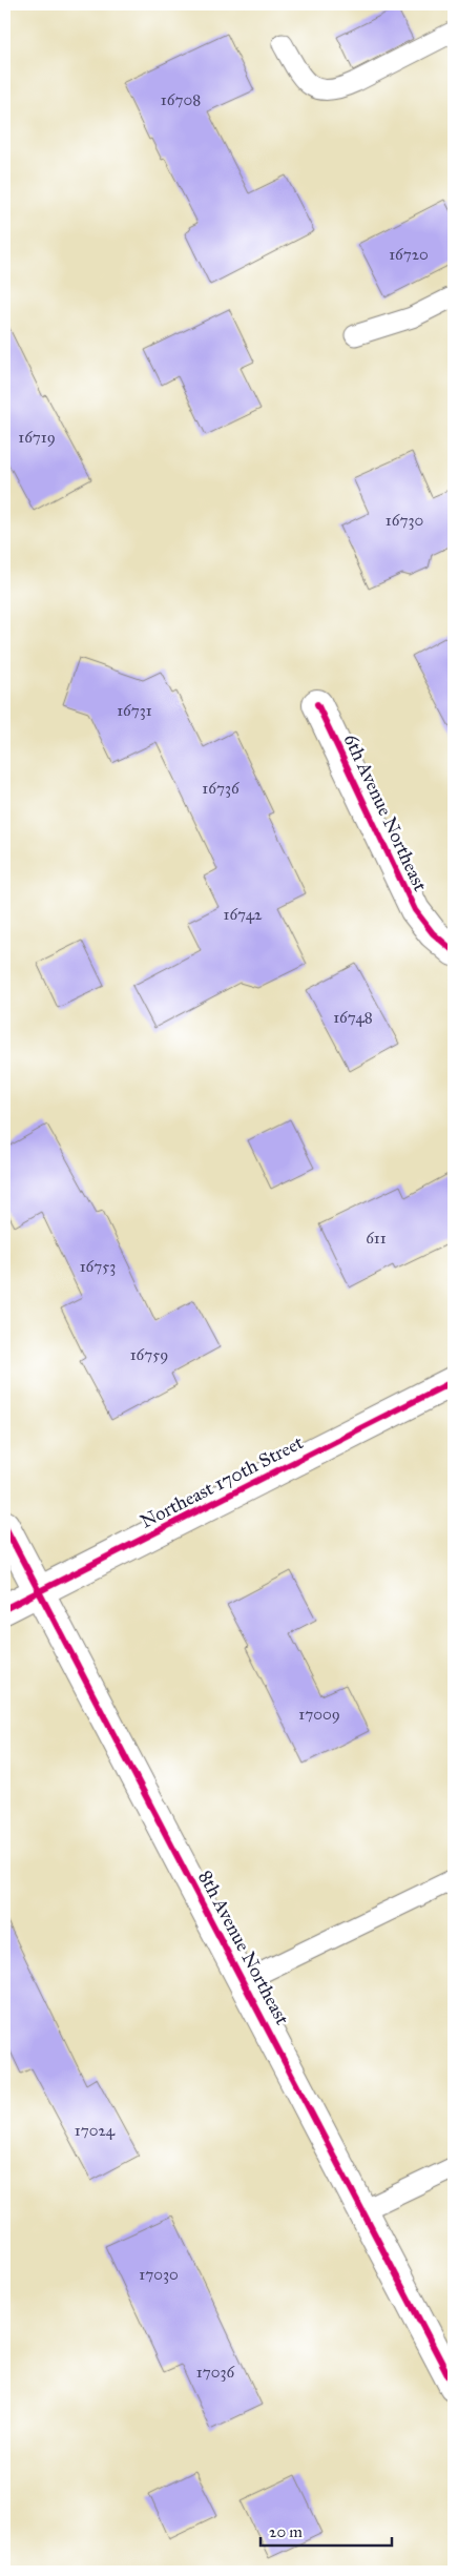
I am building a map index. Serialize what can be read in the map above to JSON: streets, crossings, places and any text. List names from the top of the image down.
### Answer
{
  "streets": {
    "street": ["6th Avenue Northeast", "Northeast 170th Street", "8th Avenue Northeast"]
  },
  "crossings": [
    ["Northeast 170th Street", "8th Avenue Northeast"]
  ],
  "house_numbers": [
    "16708",
    "16720",
    "16719",
    "16730",
    "16731",
    "16736",
    "16742",
    "16748",
    "611",
    "16753",
    "16759",
    "17009",
    "17024",
    "17030",
    "17036"
  ],
  "scale_bar": "20 m"
}
